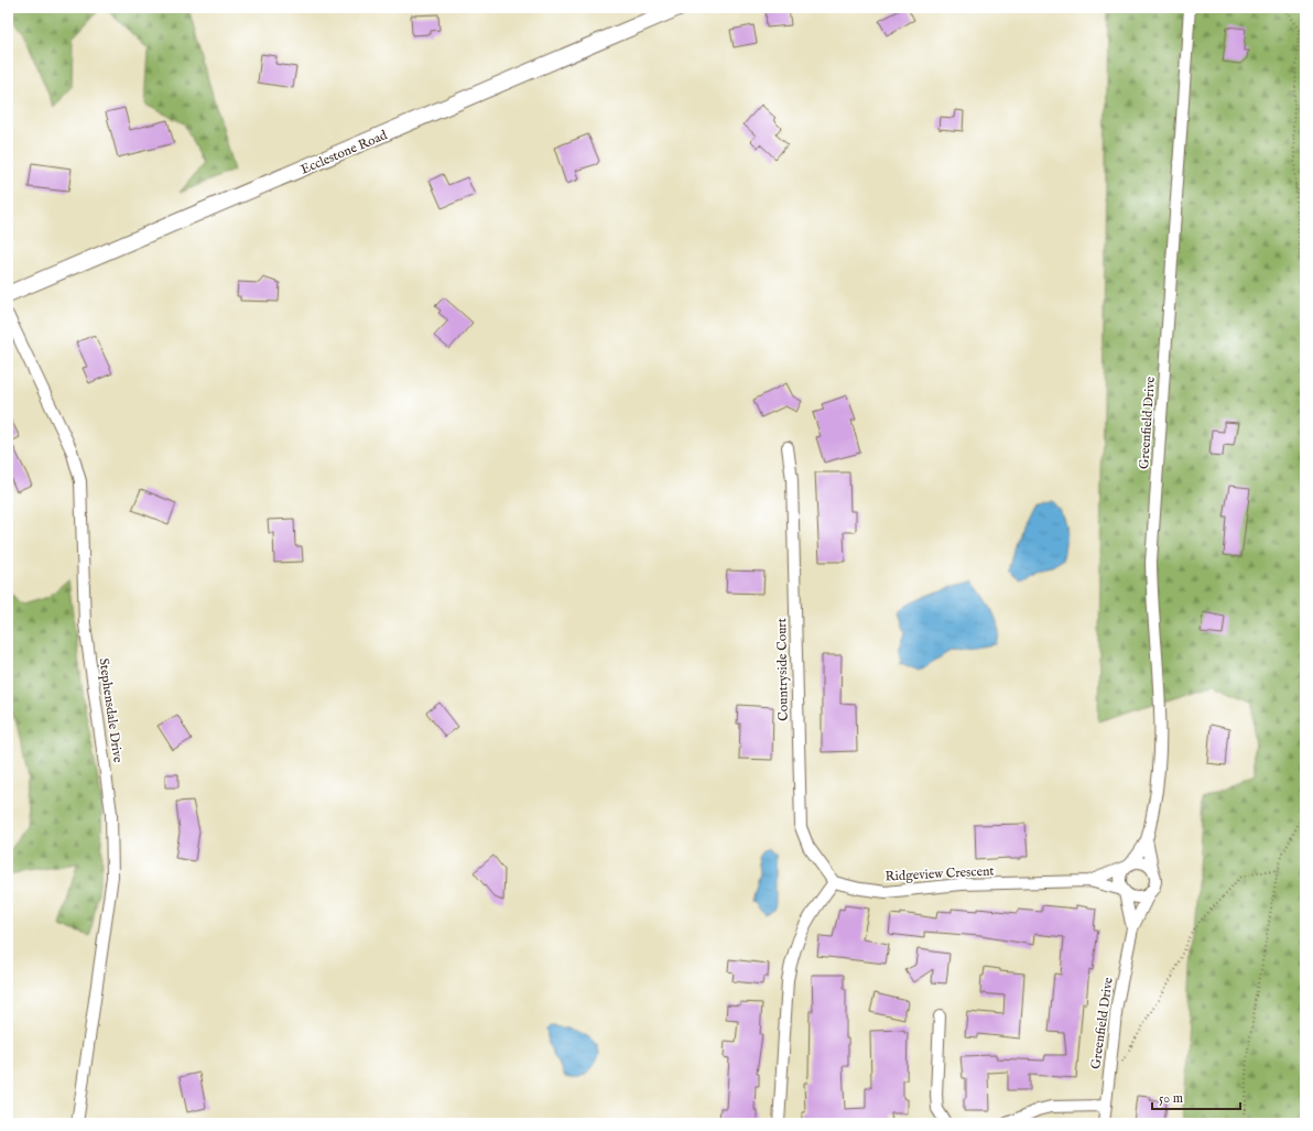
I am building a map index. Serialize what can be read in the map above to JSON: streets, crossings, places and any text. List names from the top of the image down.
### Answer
{
  "streets": {
    "main road": ["Ecclestone Road"],
    "street": [
      "Greenfield Drive",
      "Countryside Court",
      "Stephensdale Drive",
      "Ridgeview Crescent"
    ]
  },
  "crossings": [
    ["Greenfield Drive", "Ridgeview Crescent"],
    ["Countryside Court", "Ridgeview Crescent"]
  ],
  "scale_bar": "50 m"
}
